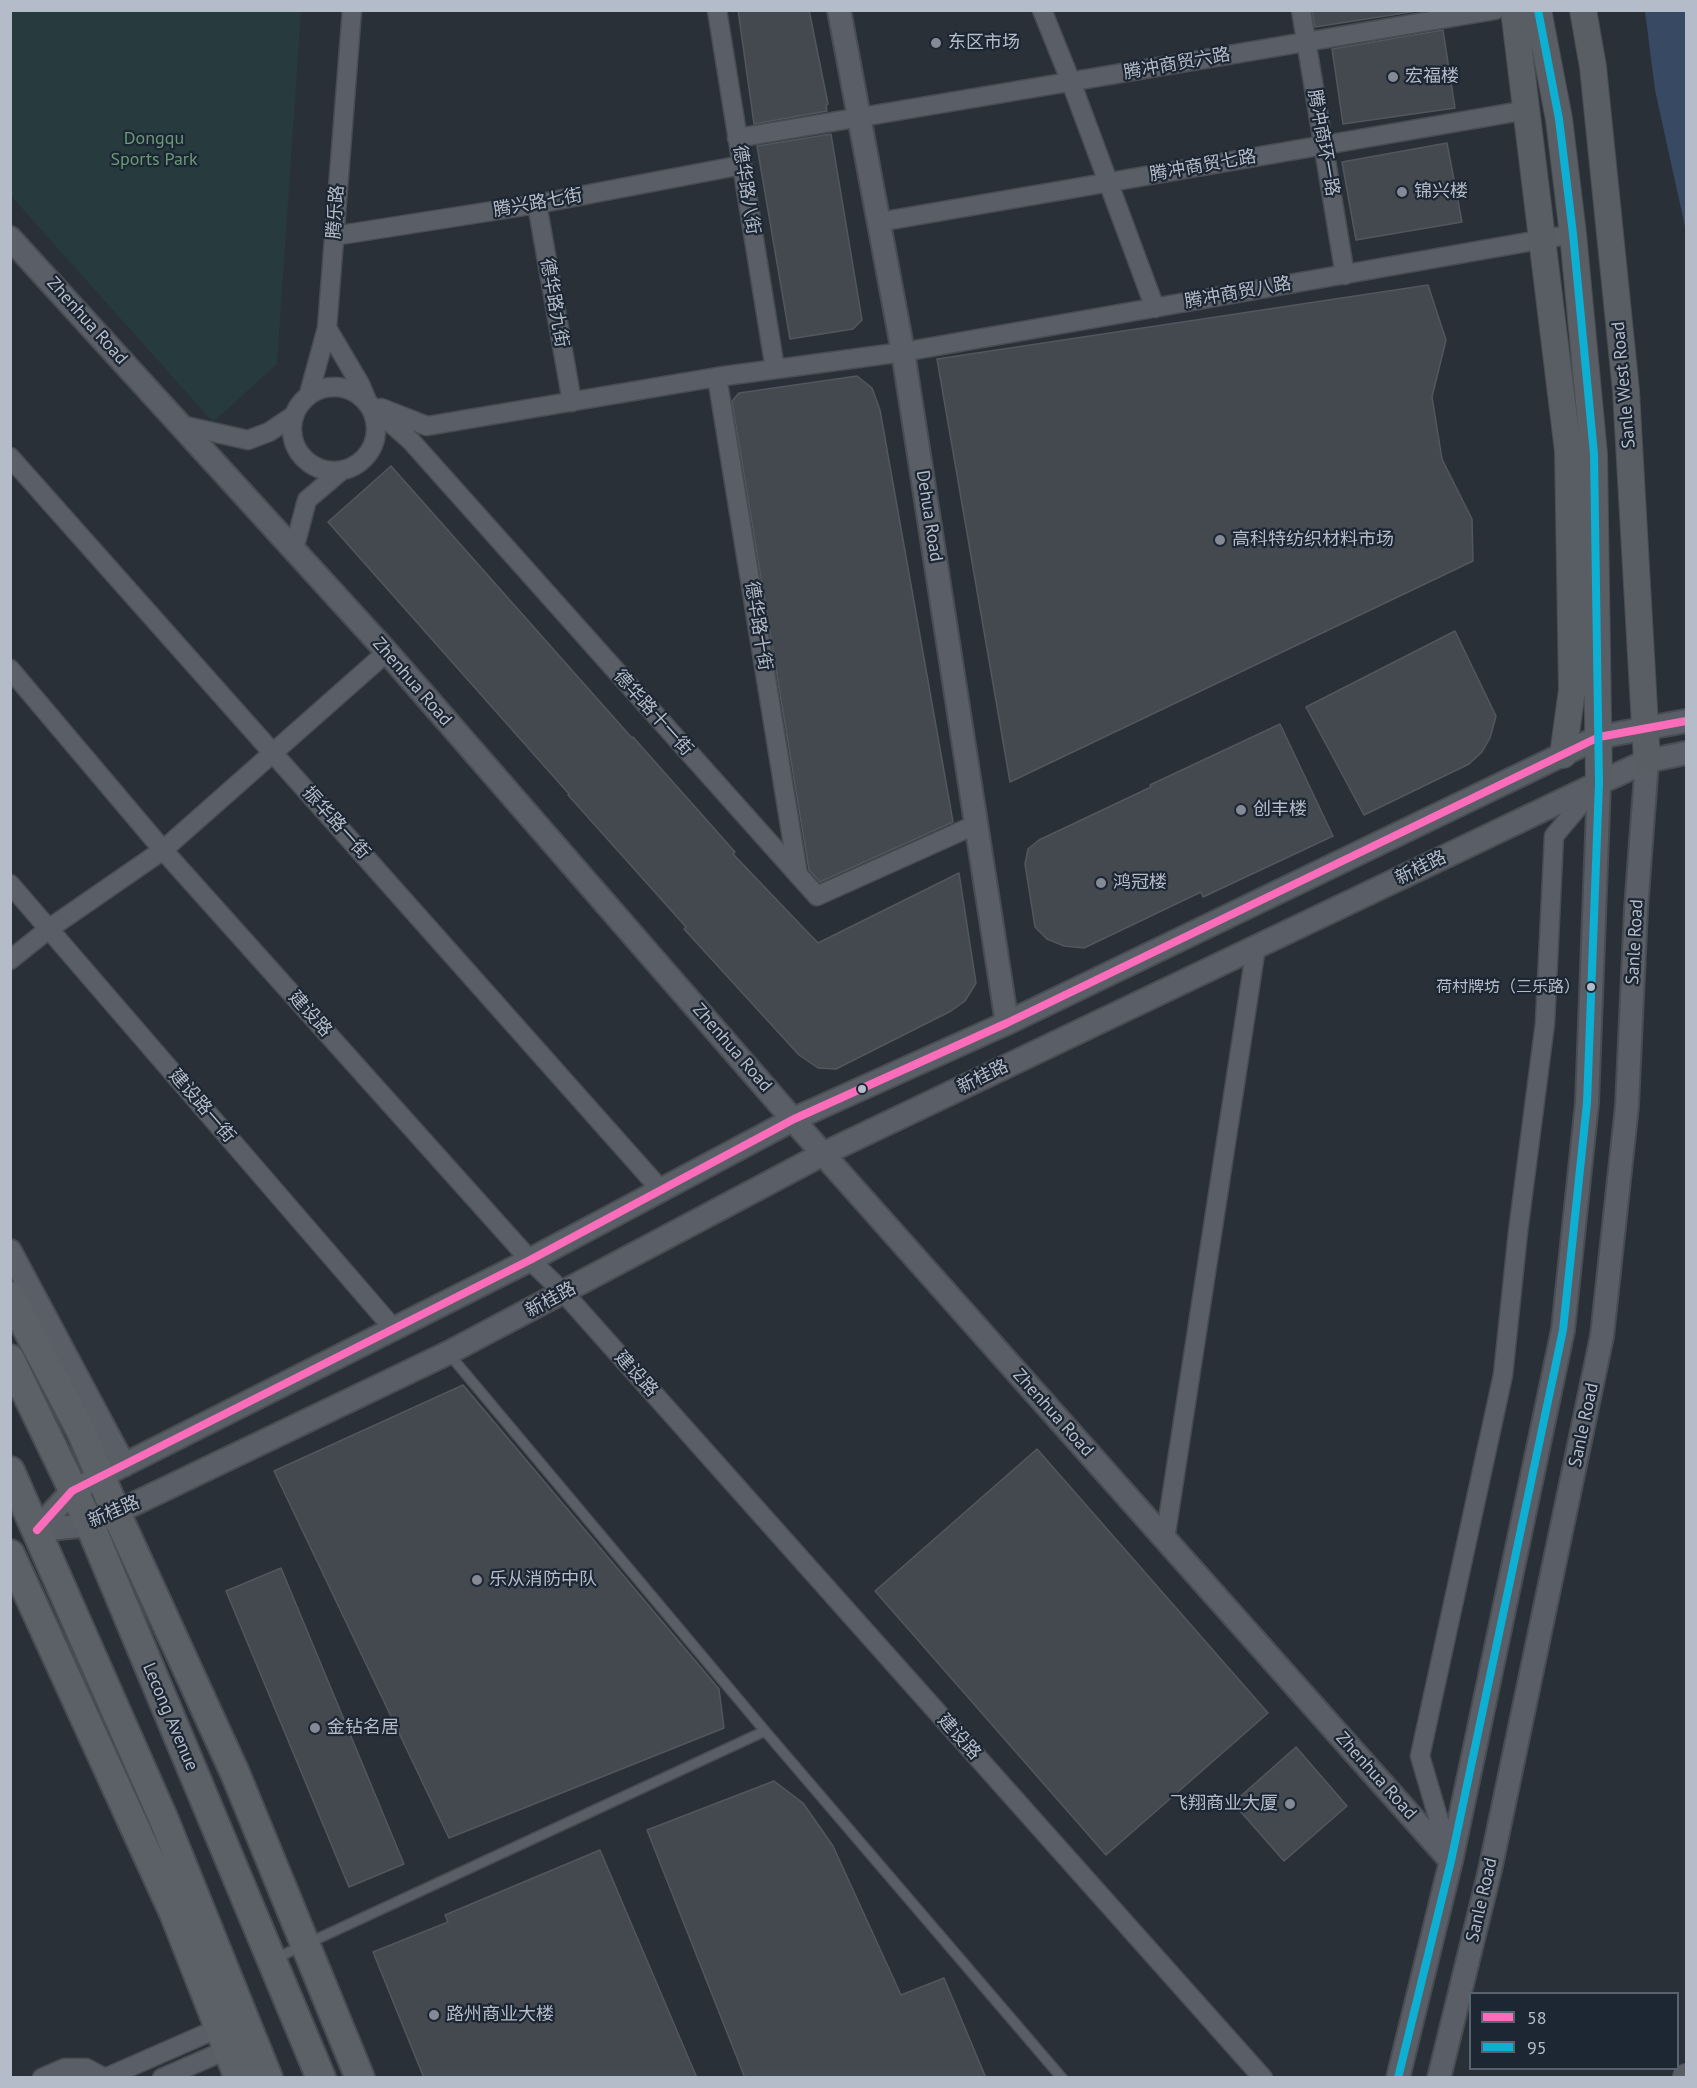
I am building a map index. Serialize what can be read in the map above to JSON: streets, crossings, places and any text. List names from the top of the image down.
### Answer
{
  "streets": {
    "main road": ["Sanle West Road", "Lecong Avenue"],
    "street": [
      "腾冲商贸六路",
      "腾冲商环一路",
      "腾冲商贸七路",
      "德华路八街",
      "腾兴路七街",
      "腾乐路",
      "腾冲商贸八路",
      "德华路九街",
      "Zhenhua Road",
      "Dehua Road",
      "德华路十街",
      "德华路十一街",
      "振华路一街",
      "新桂路",
      "Sanle Road",
      "建设路",
      "建设路一街"
    ]
  },
  "crossings": [
    ["腾冲商贸六路", "腾冲商环一路"],
    ["腾冲商贸六路", "德华路八街"],
    ["腾冲商贸六路", "Dehua Road"],
    ["腾冲商环一路", "腾冲商贸七路"],
    ["腾冲商环一路", "腾冲商贸八路"],
    ["腾冲商贸七路", "Dehua Road"],
    ["德华路八街", "腾兴路七街"],
    ["德华路八街", "腾冲商贸八路"],
    ["腾兴路七街", "腾乐路"],
    ["腾兴路七街", "德华路九街"],
    ["腾乐路", "腾冲商贸八路"],
    ["腾乐路", "德华路十一街"],
    ["腾冲商贸八路", "德华路九街"],
    ["腾冲商贸八路", "Dehua Road"],
    ["腾冲商贸八路", "德华路十街"],
    ["腾冲商贸八路", "德华路十一街"],
    ["Zhenhua Road", "新桂路"],
    ["Sanle West Road", "新桂路"],
    ["Sanle West Road", "Sanle Road"],
    ["Dehua Road", "德华路十一街"],
    ["Dehua Road", "新桂路"],
    ["德华路十街", "德华路十一街"],
    ["振华路一街", "新桂路"],
    ["新桂路", "Sanle Road"],
    ["新桂路", "建设路"],
    ["新桂路", "建设路一街"],
    ["新桂路", "Lecong Avenue"]
  ],
  "parks": ["Dongqu Sports Park"],
  "places": [
    "东区市场",
    "宏福楼",
    "锦兴楼",
    "高科特纺织材料市场",
    "创丰楼",
    "鸿冠楼",
    "荷村牌坊（三乐路）",
    "乐从消防中队",
    "金钻名居",
    "飞翔商业大厦",
    "路州商业大楼"
  ],
  "lines": ["transit line 95", "transit line 58"],
  "legend": ["58", "95"]
}
